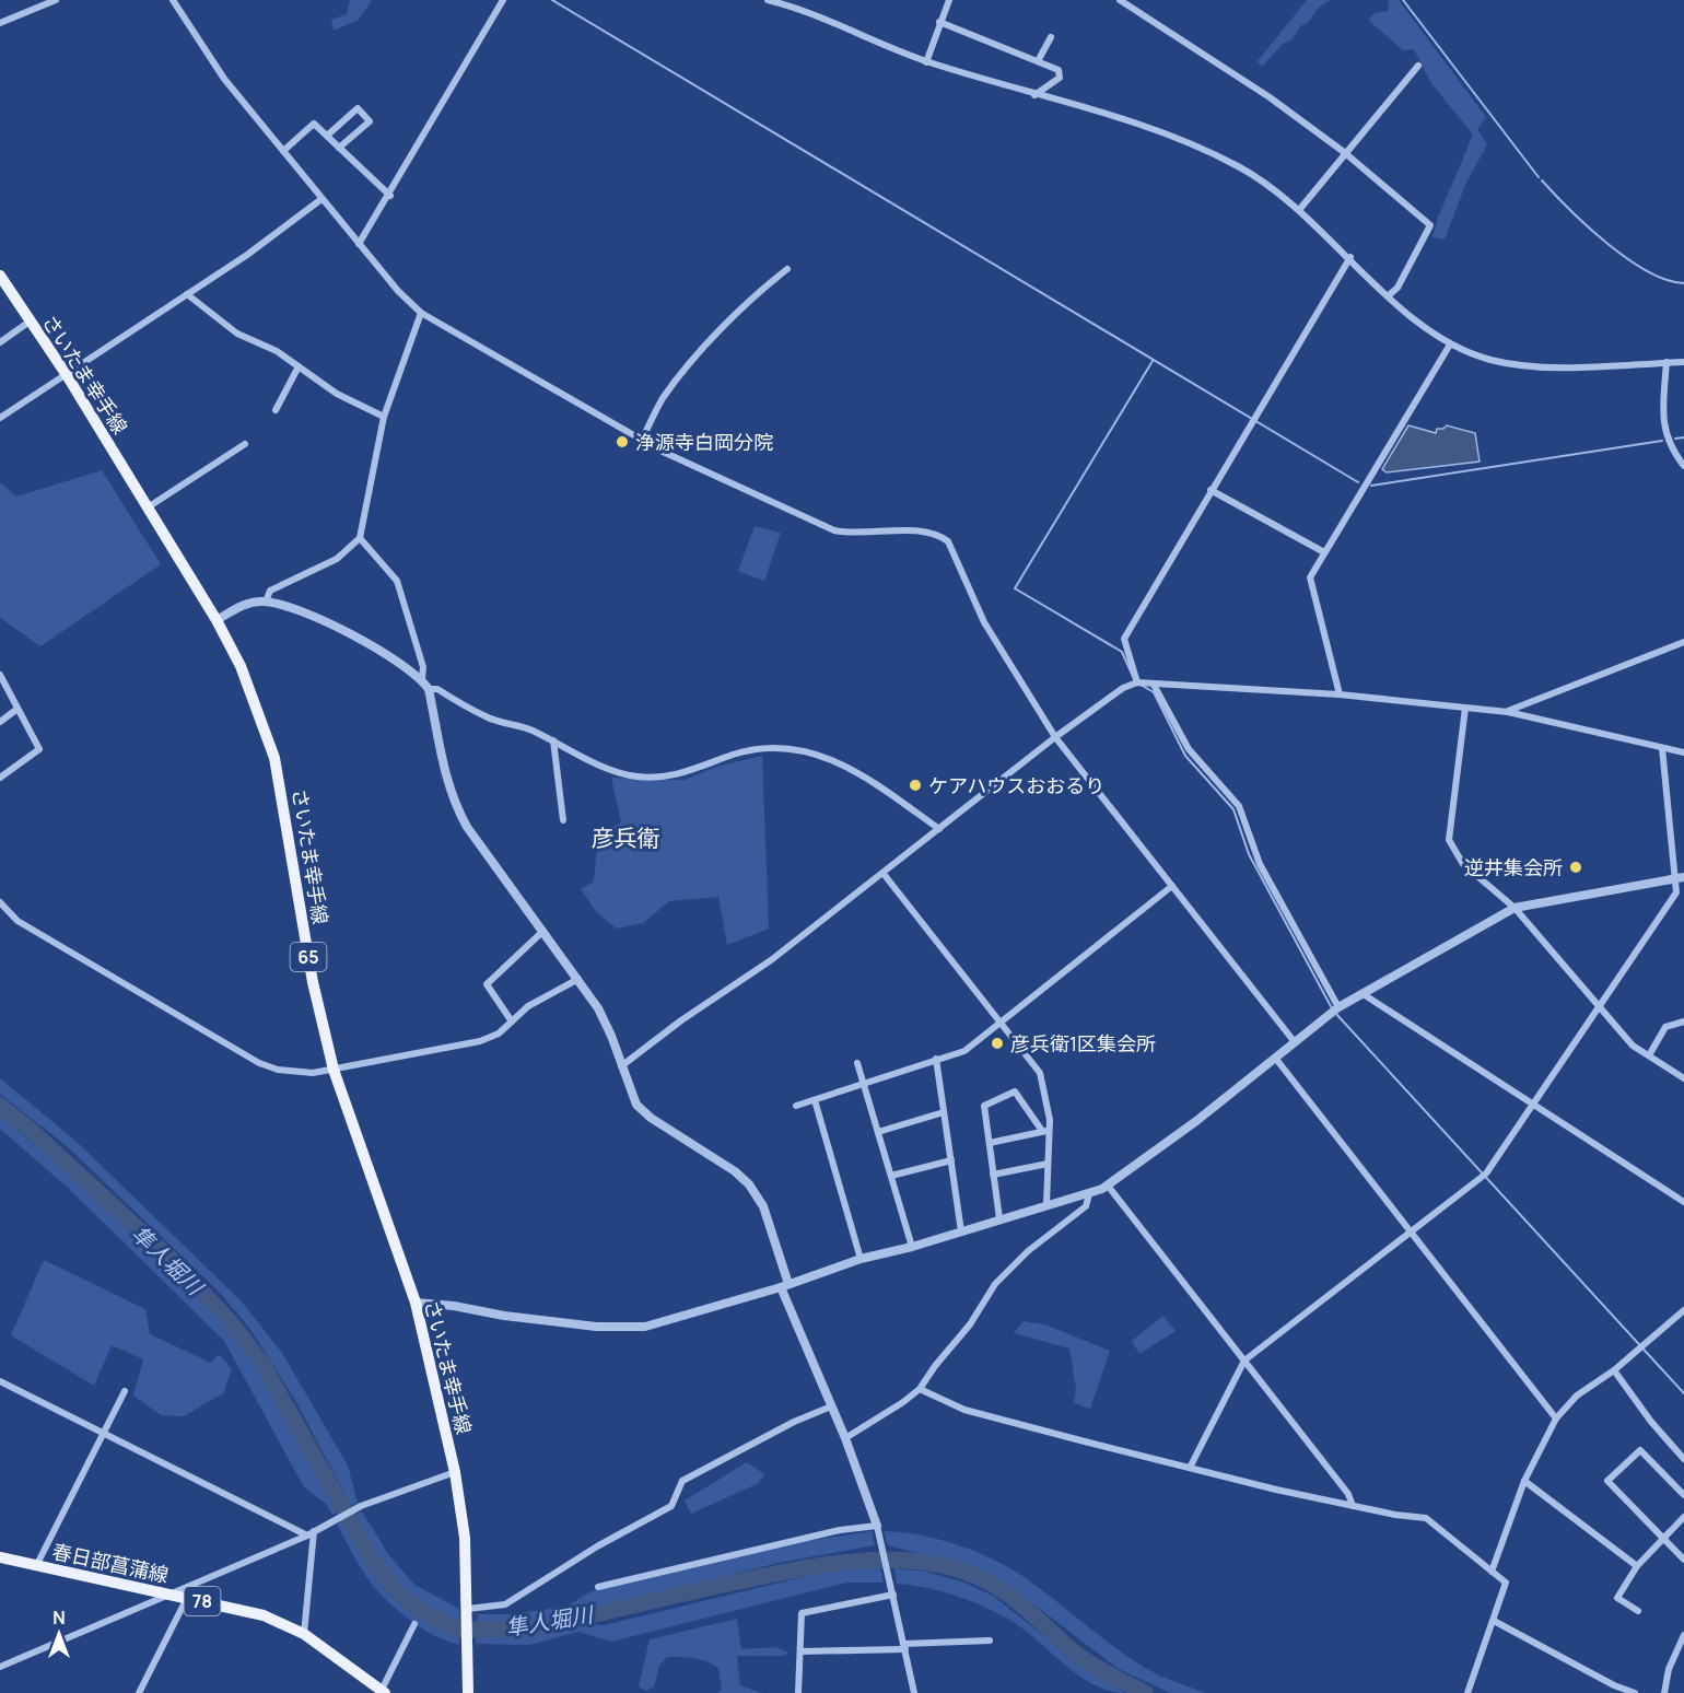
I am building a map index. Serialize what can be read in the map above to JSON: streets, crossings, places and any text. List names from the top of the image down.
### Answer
{
  "streets": {
    "main road": [
      "さいたま幸手線",
      "65",
      "春日部菖蒲線",
      "78"
    ]
  },
  "districts": ["彦兵衛"],
  "water": ["隼人堀川"],
  "places": [
    "浄源寺白岡分院",
    "ケアハウスおおるり",
    "逆井集会所",
    "彦兵衛1区集会所"
  ],
  "north": "top"
}
